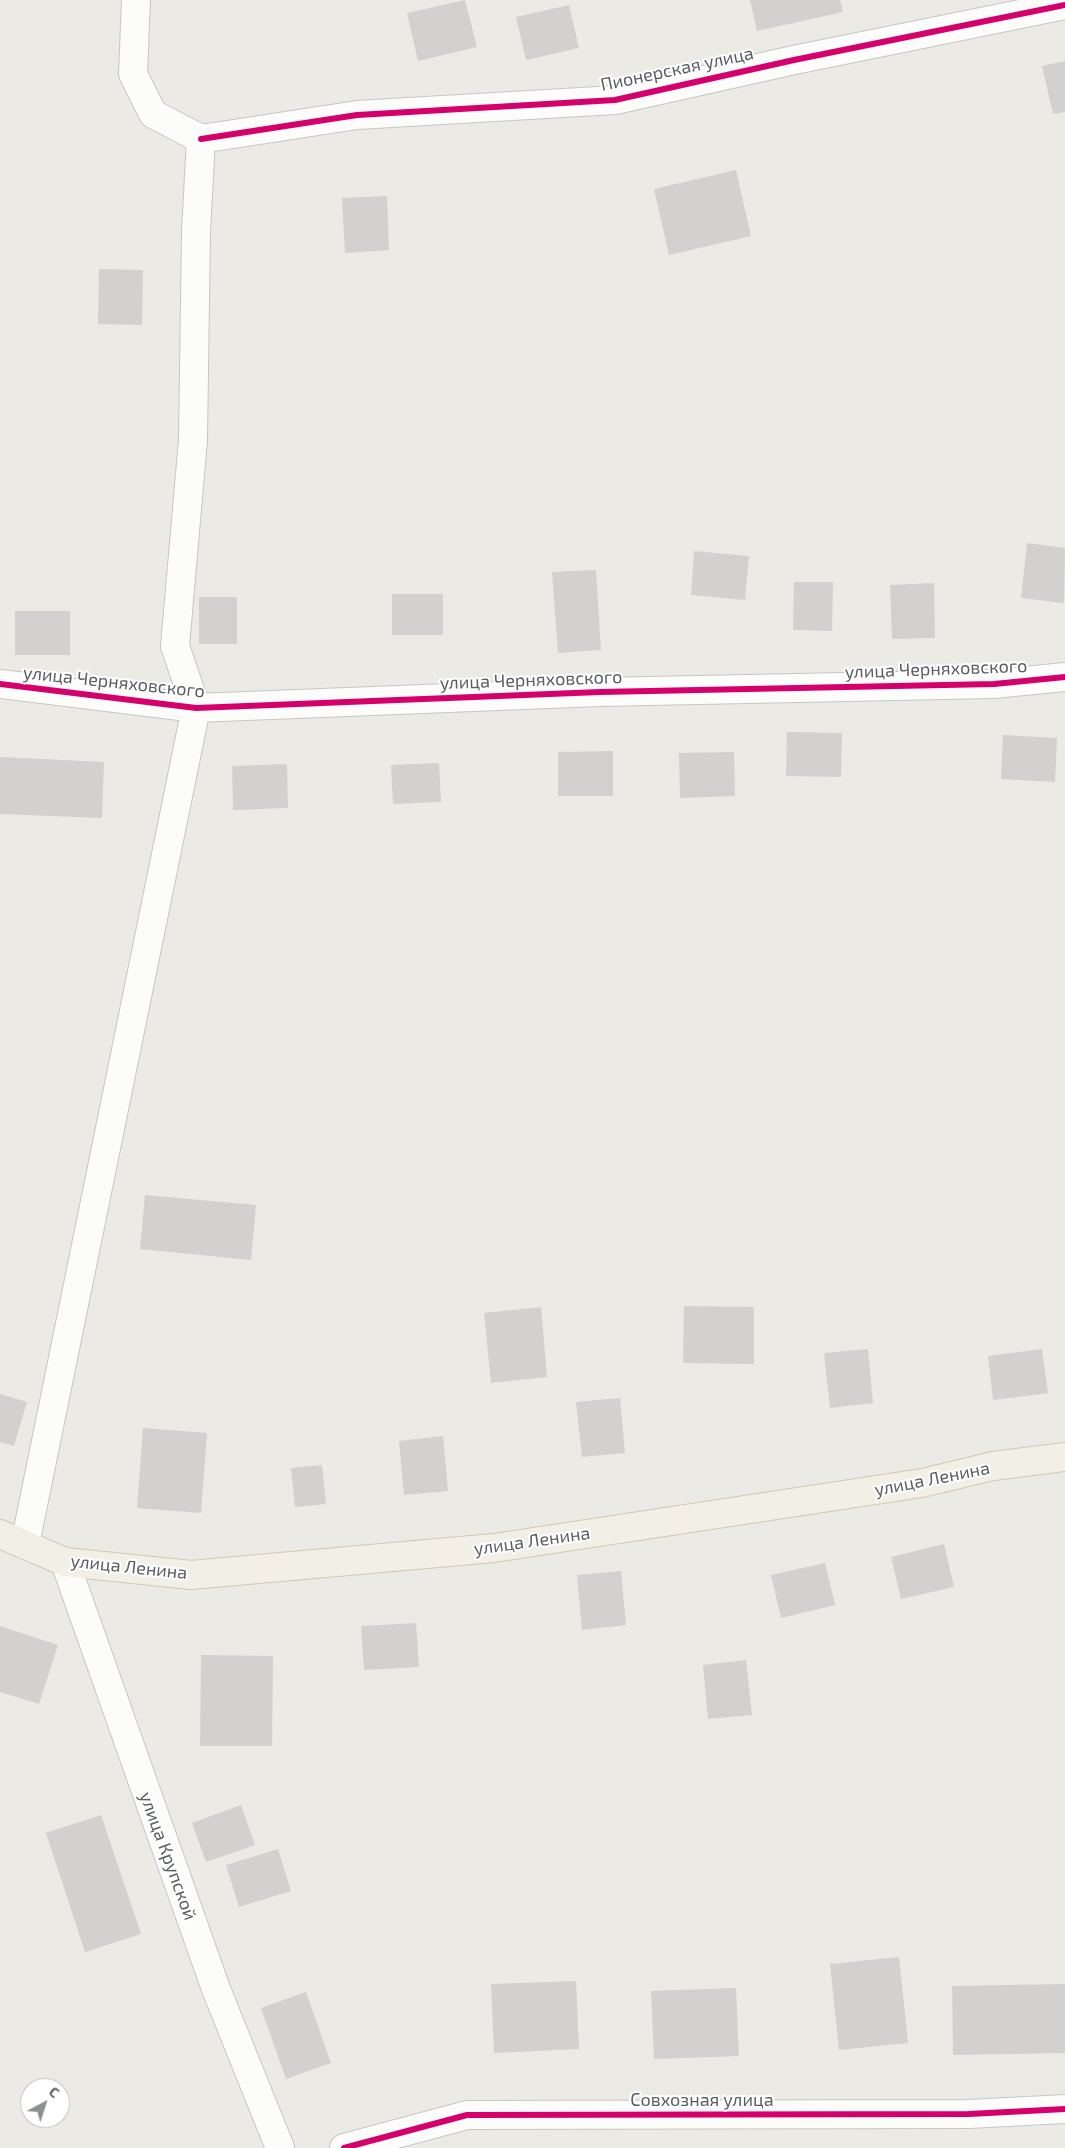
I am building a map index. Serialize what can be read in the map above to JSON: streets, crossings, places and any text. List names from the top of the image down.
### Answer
{
  "streets": {
    "main road": ["улица Ленина"],
    "street": [
      "Пионерская улица",
      "улица Черняховского",
      "улица Крупской",
      "Совхозная улица"
    ]
  },
  "crossings": [
    ["улица Ленина", "улица Крупской"]
  ],
  "north": "top right"
}
